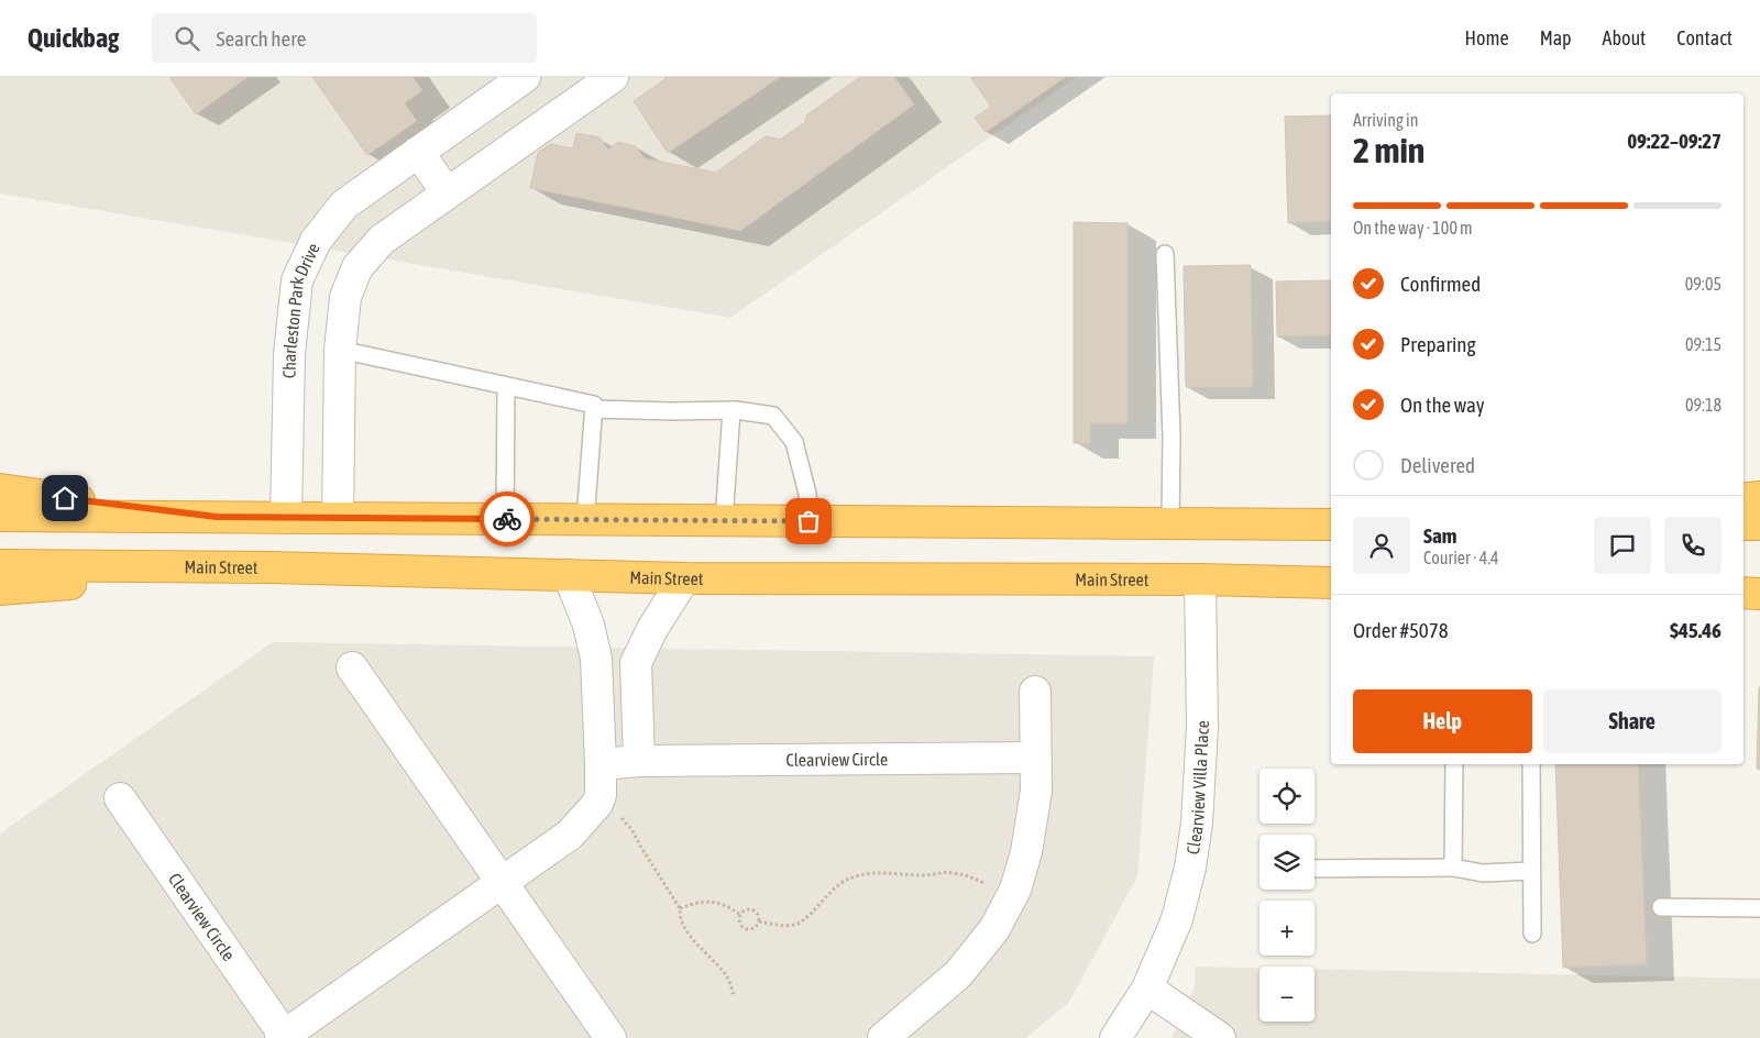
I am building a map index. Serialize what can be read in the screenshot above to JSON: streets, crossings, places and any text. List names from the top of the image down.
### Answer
{
  "streets": {
    "highway": ["Main Street"],
    "street": ["Charleston Park Drive", "Clearview Circle", "Clearview Villa Place"]
  },
  "crossings": [
    ["Main Street", "Clearview Villa Place"]
  ],
  "page": {
    "header": "Quickbag",
    "search": "Search here",
    "nav": [
      "Home",
      "Map",
      "About",
      "Contact"
    ],
    "heading": ["2 min", "Arriving in", "09:22–09:27"],
    "panel": [
      "Sam",
      "Courier · 4.4",
      "Order #5078",
      "$45.46"
    ],
    "bar": "On the way · 100 m",
    "list": [
      ["Confirmed", "09:05"],
      ["Preparing", "09:15"],
      ["On the way", "09:18"],
      "Delivered"
    ],
    "buttons": ["Help", "Share"],
    "map_buttons": ["+", "−"]
  }
}
